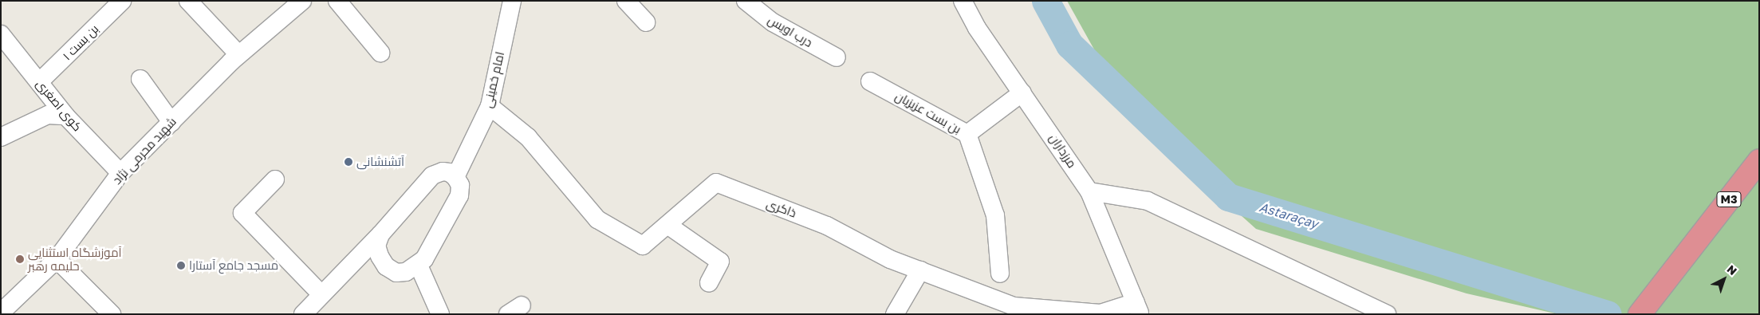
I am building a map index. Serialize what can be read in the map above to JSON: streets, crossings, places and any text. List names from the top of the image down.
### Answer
{
  "streets": {
    "highway": ["M3"],
    "street": [
      "درب اویس",
      "بن بست ۱",
      "امام خمینی",
      "کوی اصغری",
      "بن بست عزیزیان",
      "شهید محرمی نژاد",
      "مرزداران",
      "ذاکری"
    ]
  },
  "crossings": [
    ["بن بست ۱", "کوی اصغری"],
    ["امام خمینی", "ذاکری"],
    ["کوی اصغری", "شهید محرمی نژاد"],
    ["بن بست عزیزیان", "مرزداران"],
    ["مرزداران", "ذاکری"]
  ],
  "water": ["Astaraçay"],
  "places": ["آتشنشانی", "آموزشگاه استثنایی حلیمه رهبر", "مسجد جامع آستارا"],
  "north": "top right"
}
